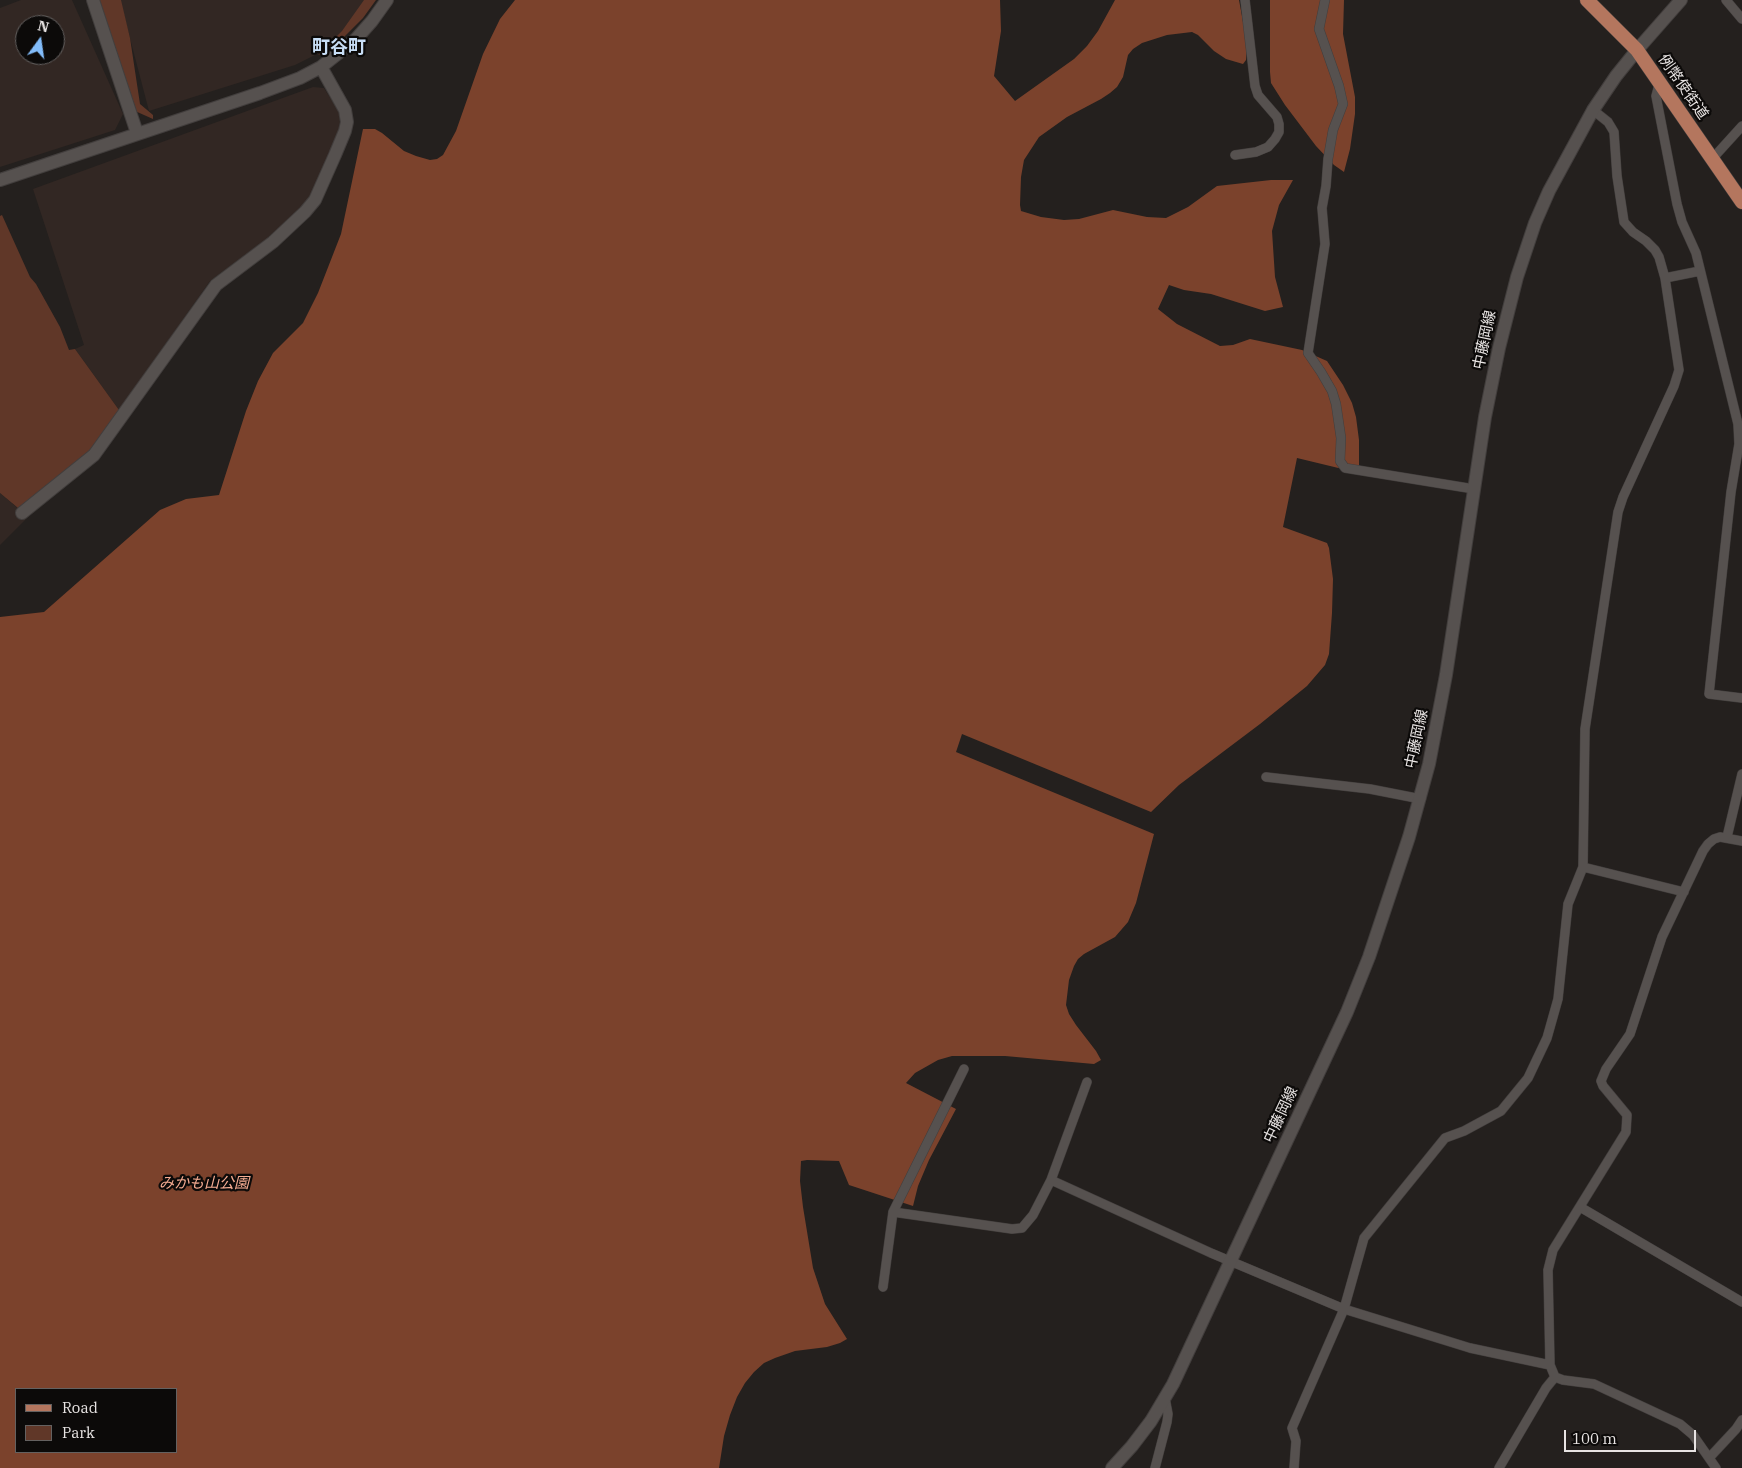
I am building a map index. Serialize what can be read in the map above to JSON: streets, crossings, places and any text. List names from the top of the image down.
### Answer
{
  "streets": {
    "main road": ["例幣使街道", "中藤岡線"]
  },
  "crossings": [
    ["例幣使街道", "中藤岡線"]
  ],
  "districts": ["町谷町"],
  "parks": ["みかも山公園"],
  "legend": ["Road", "Park"],
  "scale_bar": "100 m",
  "north": "top"
}
